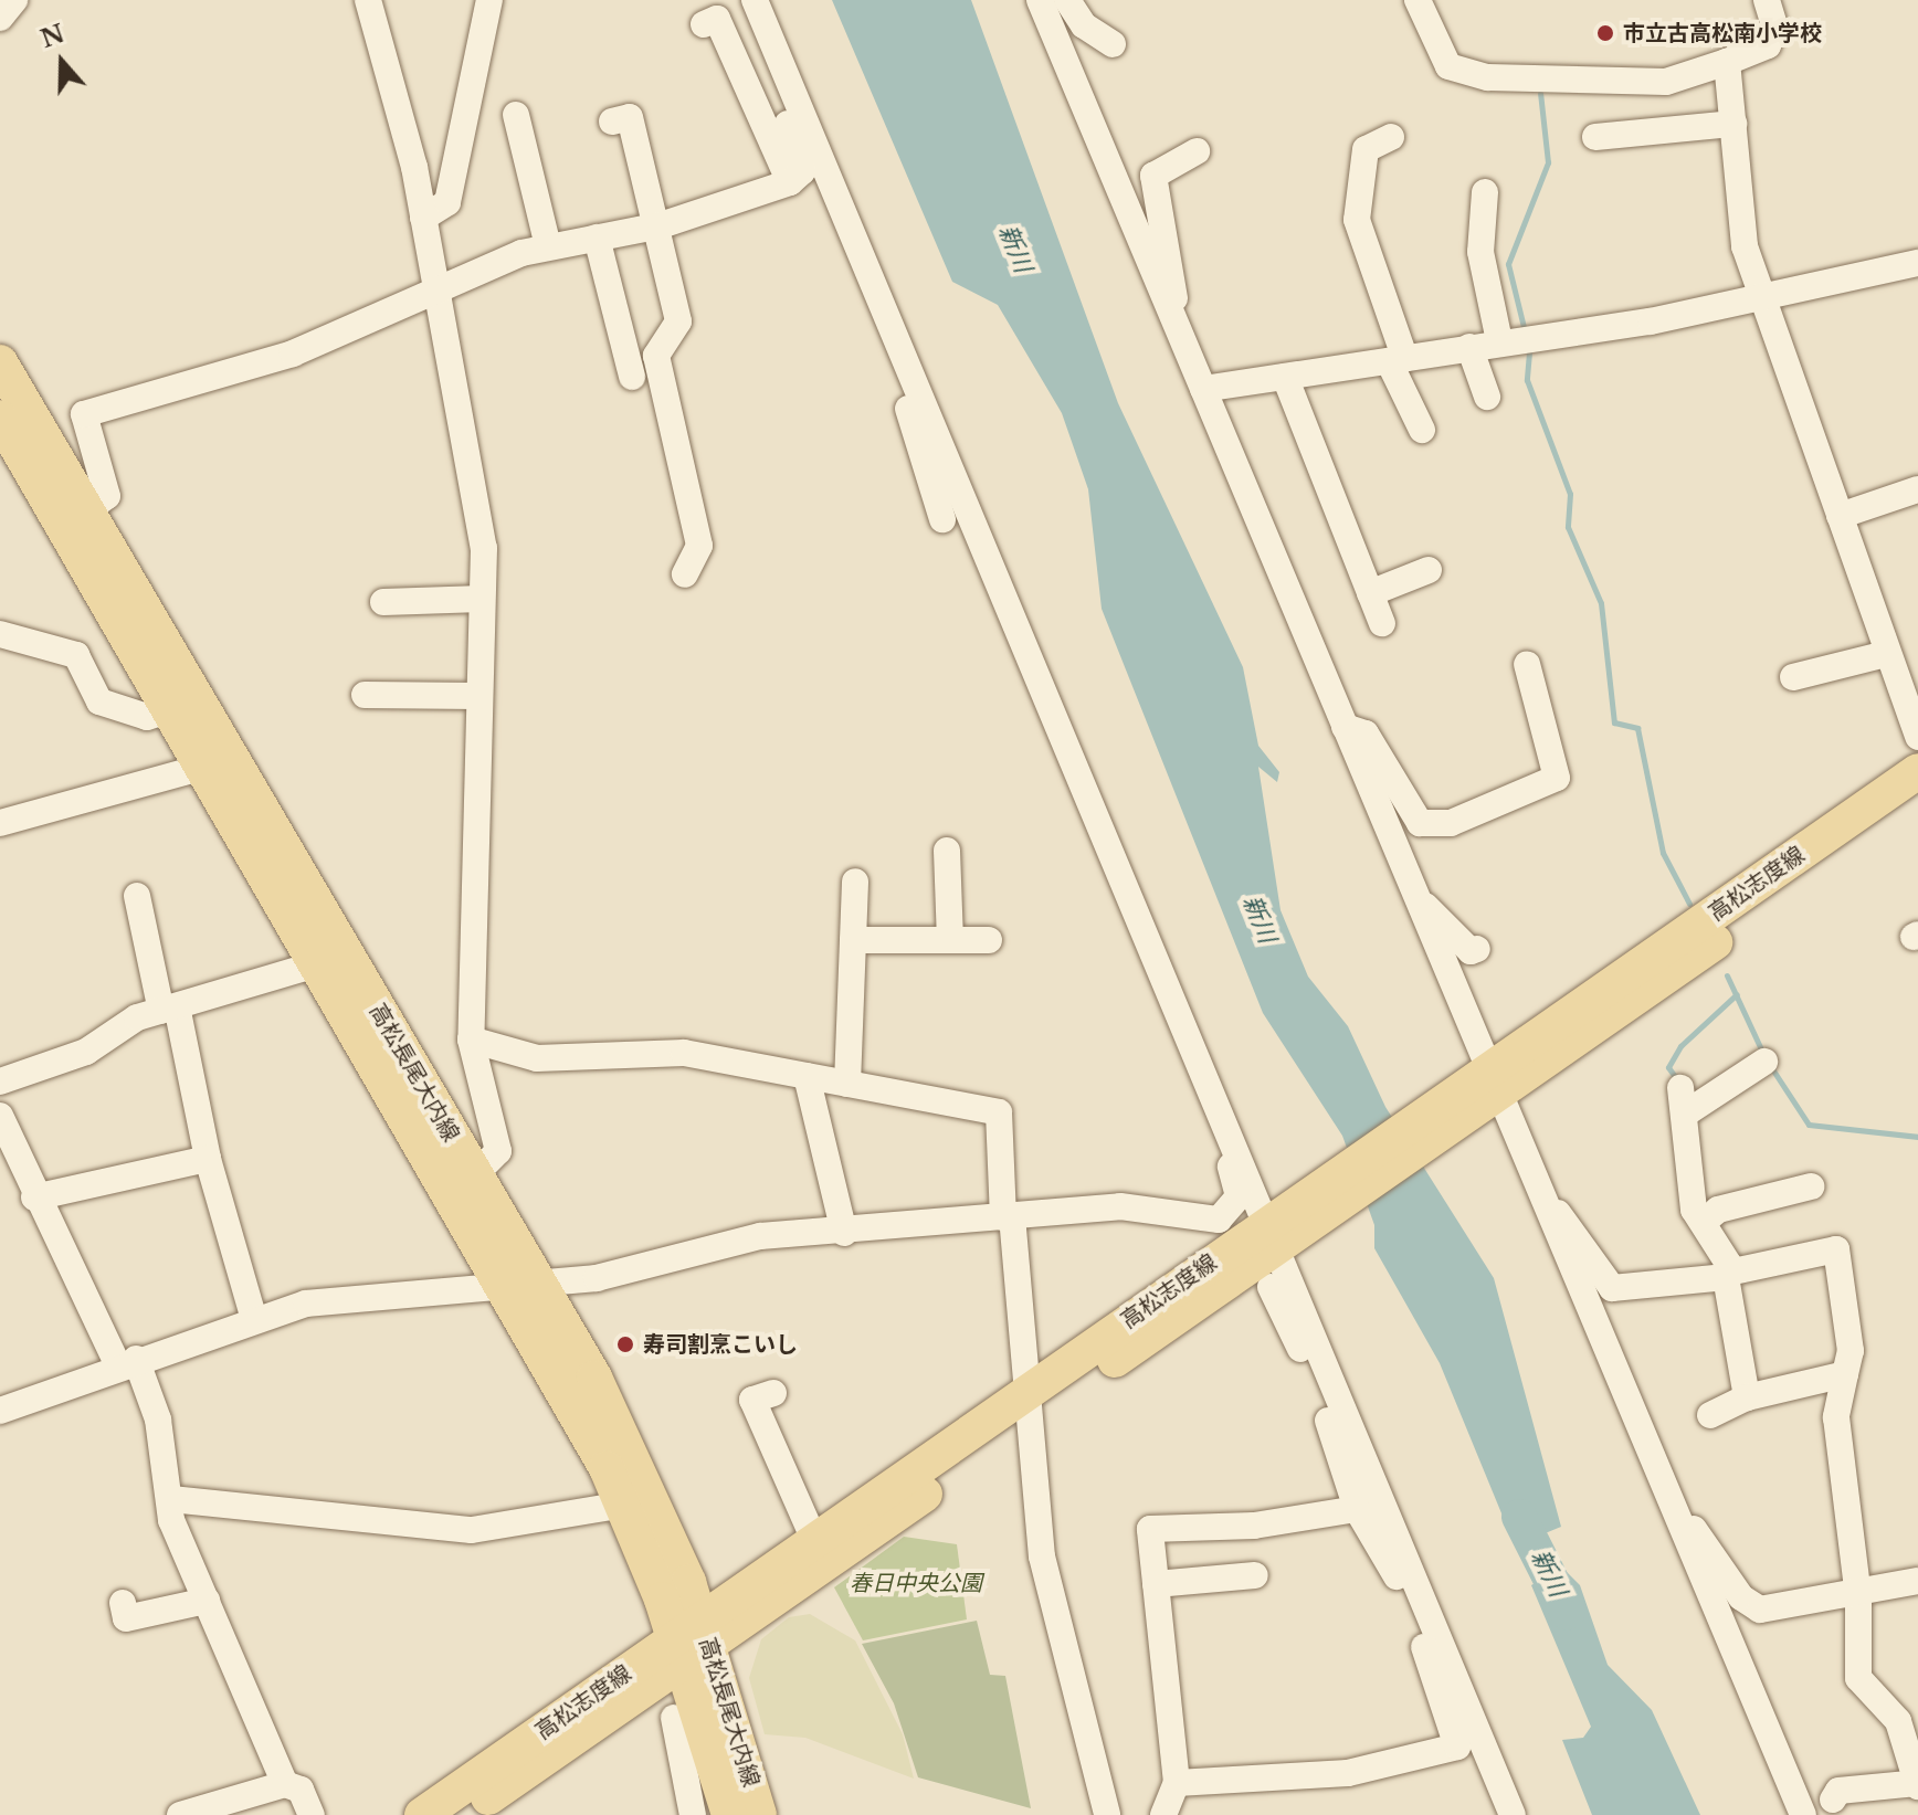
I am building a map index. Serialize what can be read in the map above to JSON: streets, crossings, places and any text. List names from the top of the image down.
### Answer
{
  "streets": {
    "main road": ["高松志度線", "高松長尾大内線"]
  },
  "crossings": [
    ["高松志度線", "高松長尾大内線"]
  ],
  "water": ["新川"],
  "parks": ["春日中央公園"],
  "places": ["市立古高松南小学校", "寿司割烹こいし"],
  "north": "top"
}
